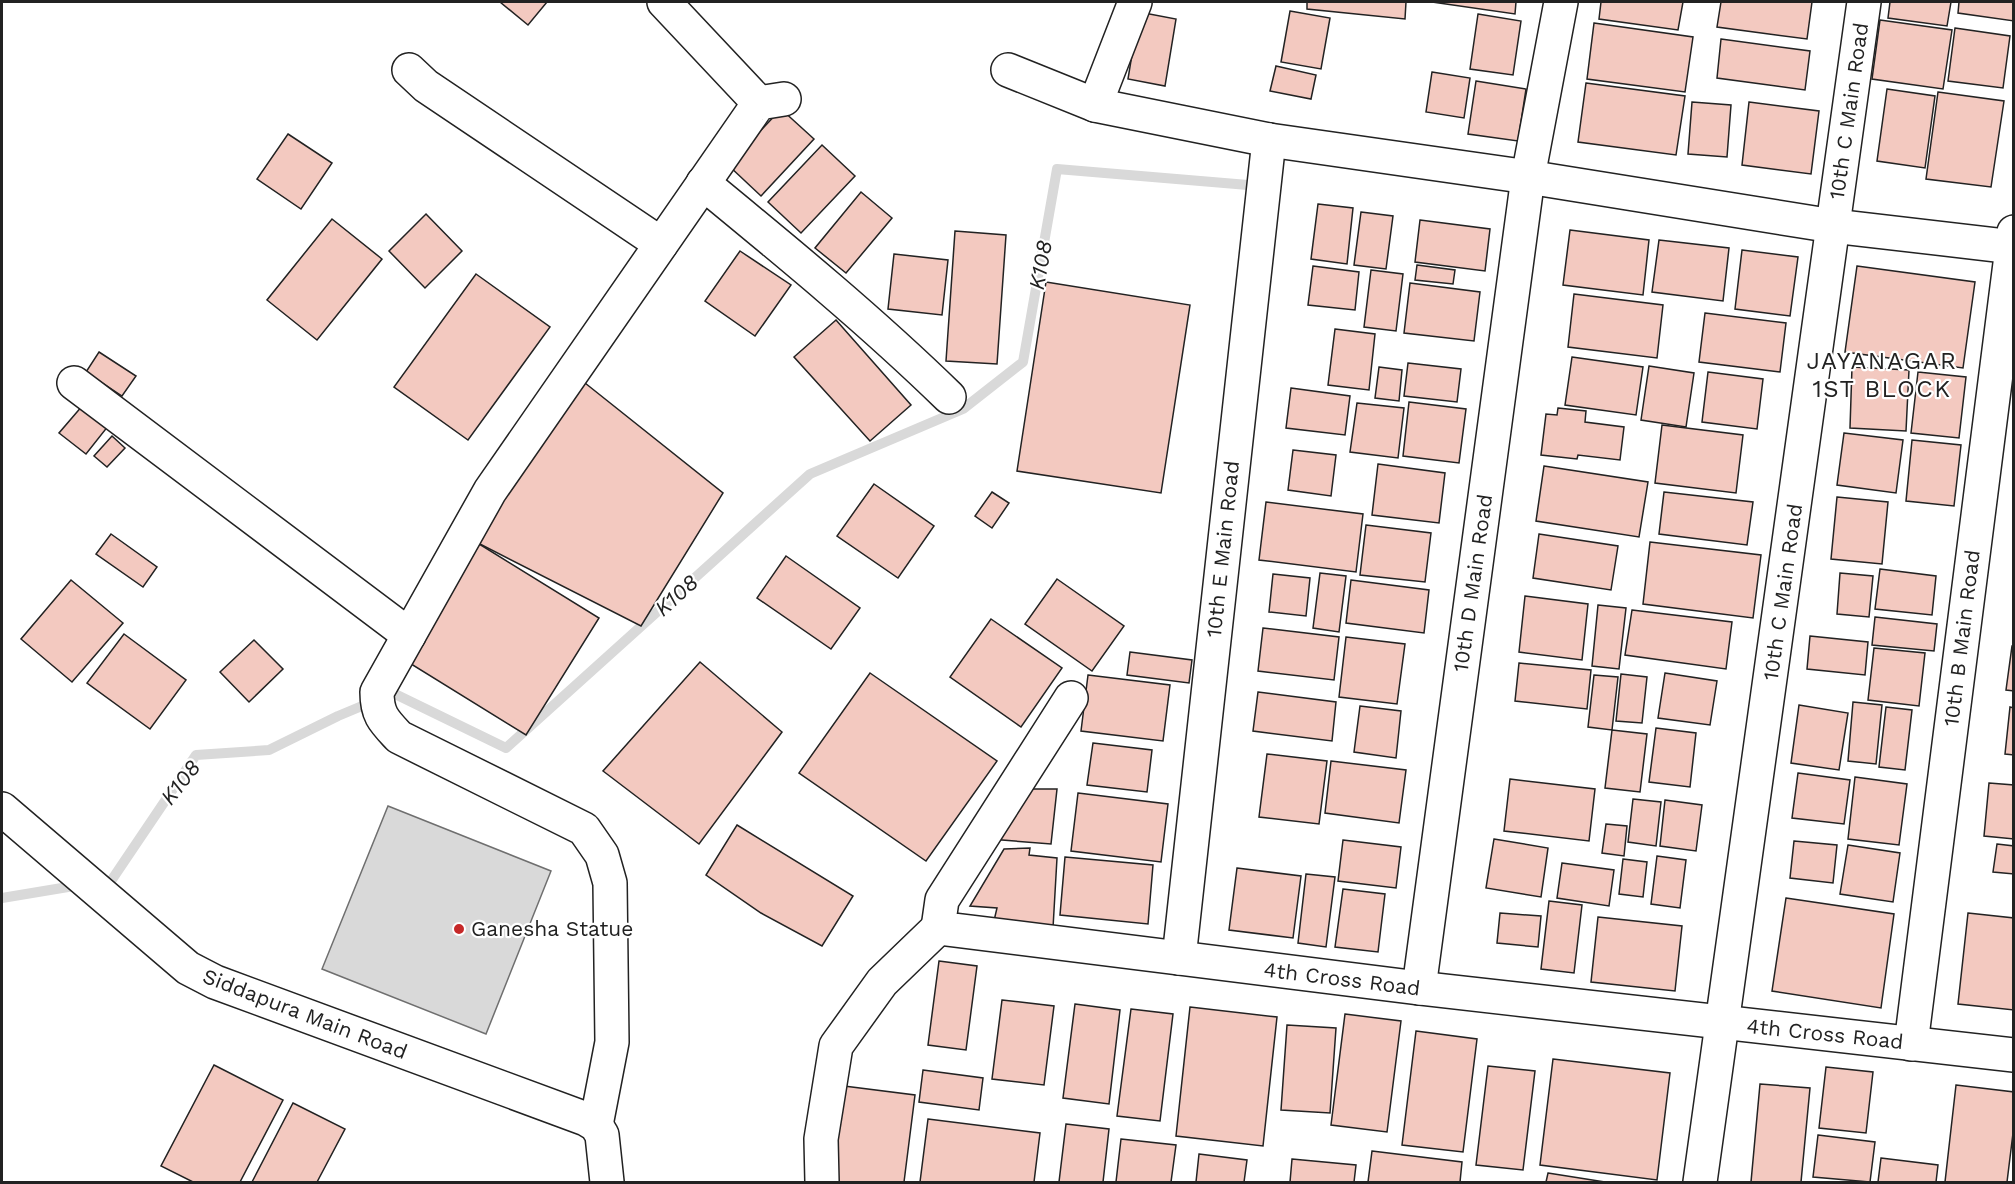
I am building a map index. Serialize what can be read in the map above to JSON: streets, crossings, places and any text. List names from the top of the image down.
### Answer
{
  "streets": {
    "street": [
      "10th C Main Road",
      "10th E Main Road",
      "10th D Main Road",
      "10th B Main Road",
      "4th Cross Road",
      "Siddapura Main Road"
    ]
  },
  "crossings": [
    ["10th C Main Road", "4th Cross Road"],
    ["10th E Main Road", "4th Cross Road"],
    ["10th D Main Road", "4th Cross Road"],
    ["10th B Main Road", "4th Cross Road"]
  ],
  "districts": ["JAYANAGAR 1ST BLOCK"],
  "water": ["K108"],
  "places": ["Ganesha Statue"]
}
